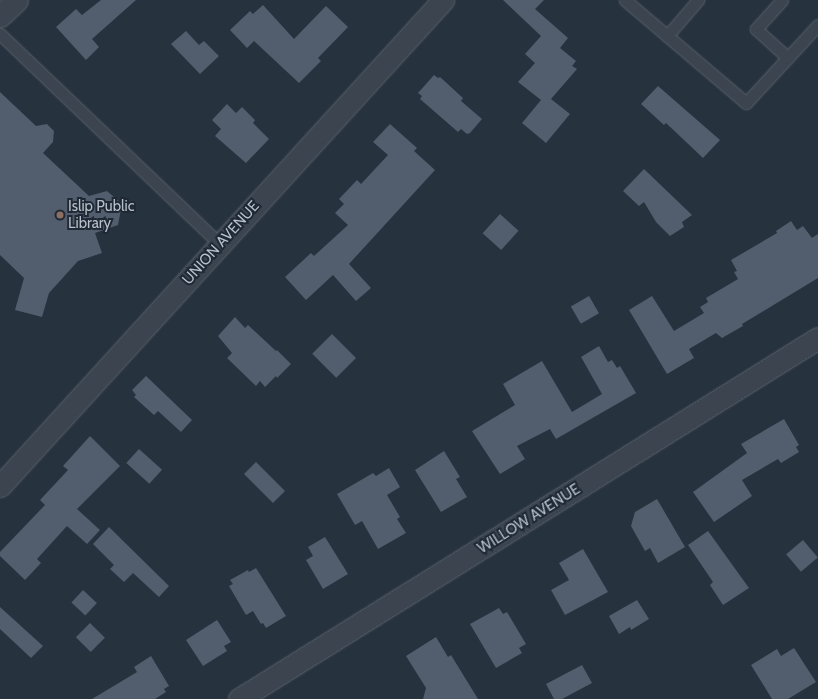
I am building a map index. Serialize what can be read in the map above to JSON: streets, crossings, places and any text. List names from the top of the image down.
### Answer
{
  "streets": {
    "street": ["UNION AVENUE", "WILLOW AVENUE"]
  },
  "places": ["Islip Public Library"]
}
